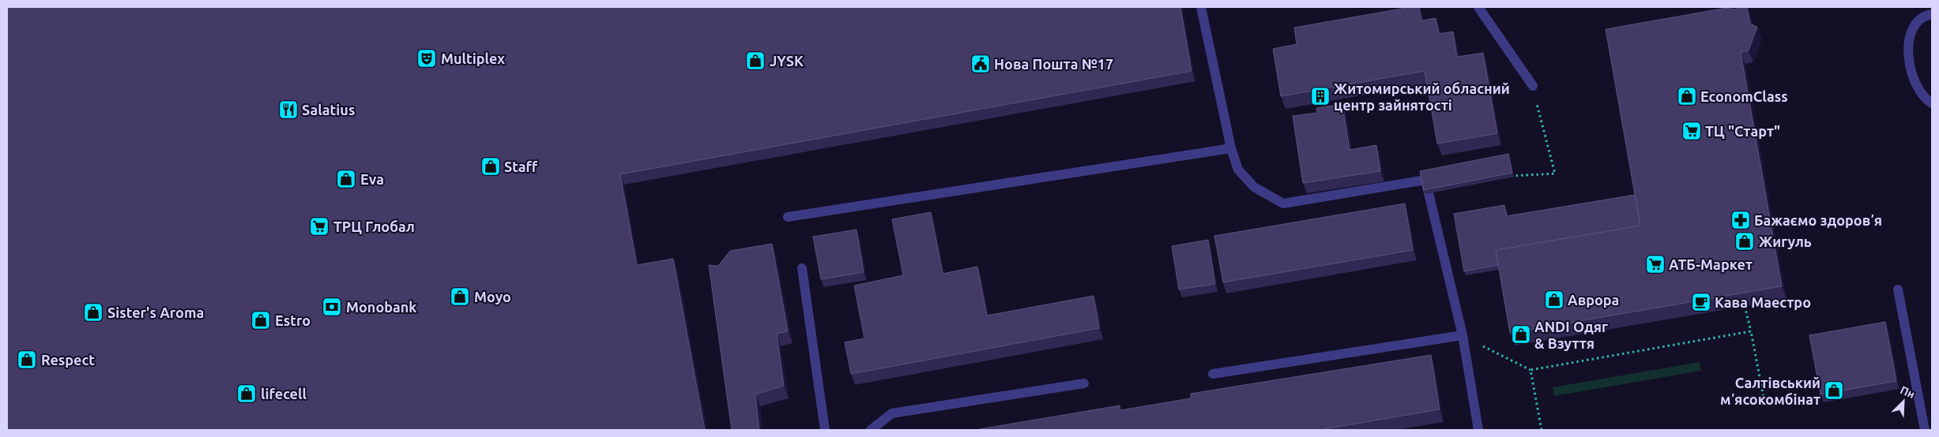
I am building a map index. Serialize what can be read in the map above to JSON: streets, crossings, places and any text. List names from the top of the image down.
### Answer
{
  "places": {
    "theatre": ["Multiplex"],
    "shop": [
      "JYSK",
      "EconomClass",
      "Staff",
      "Eva",
      "Жигуль",
      "Moyo",
      "Аврора",
      "Sister's Aroma",
      "Estro",
      "ANDI Одяг & Взуття",
      "Respect",
      "Салтівський мʼясокомбінат",
      "lifecell"
    ],
    "public building": ["Нова Пошта №17"],
    "building": ["Житомирський обласний центр зайнятості"],
    "restaurant": ["Salatius"],
    "supermarket": ["ТЦ \"Старт\"", "ТРЦ Глобал", "АТБ-Маркет"],
    "pharmacy": ["Бажаємо здоровʼя"],
    "cafe": ["Кава Маестро"],
    "bank": ["Monobank"]
  },
  "north": "top right"
}
